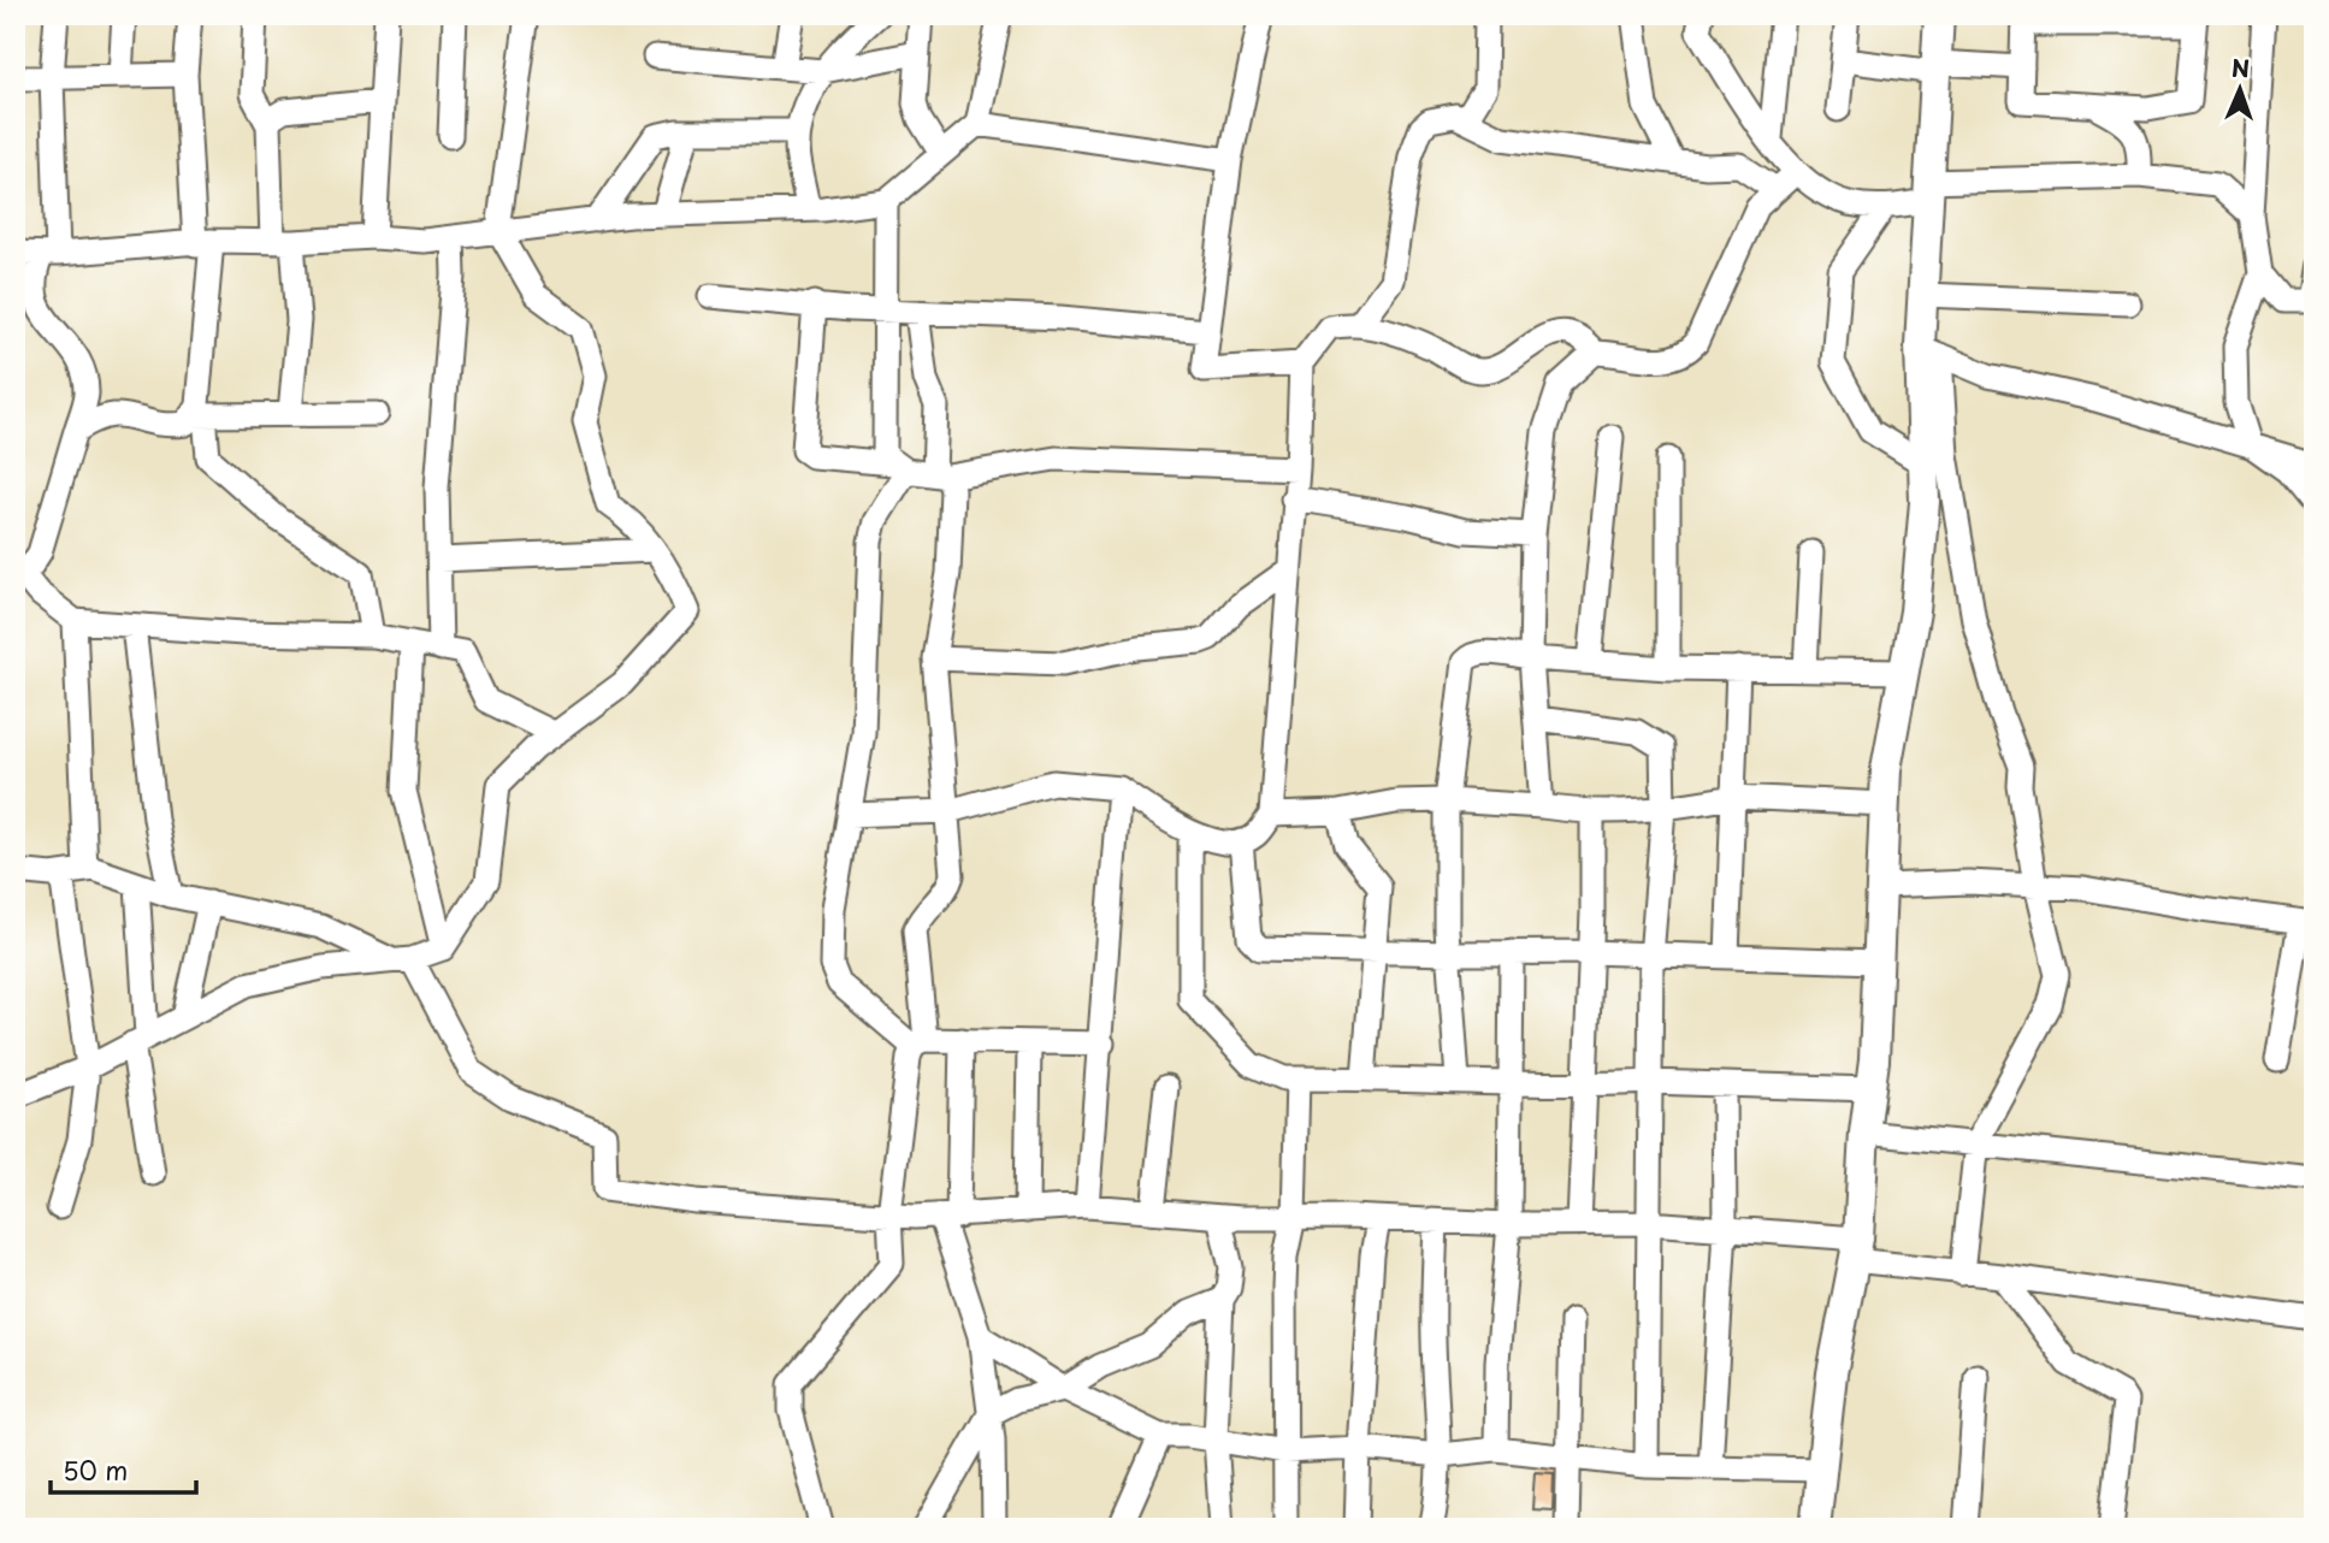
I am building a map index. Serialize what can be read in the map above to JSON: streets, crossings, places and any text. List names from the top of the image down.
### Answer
{
  "scale_bar": "50 m",
  "north": "top"
}
